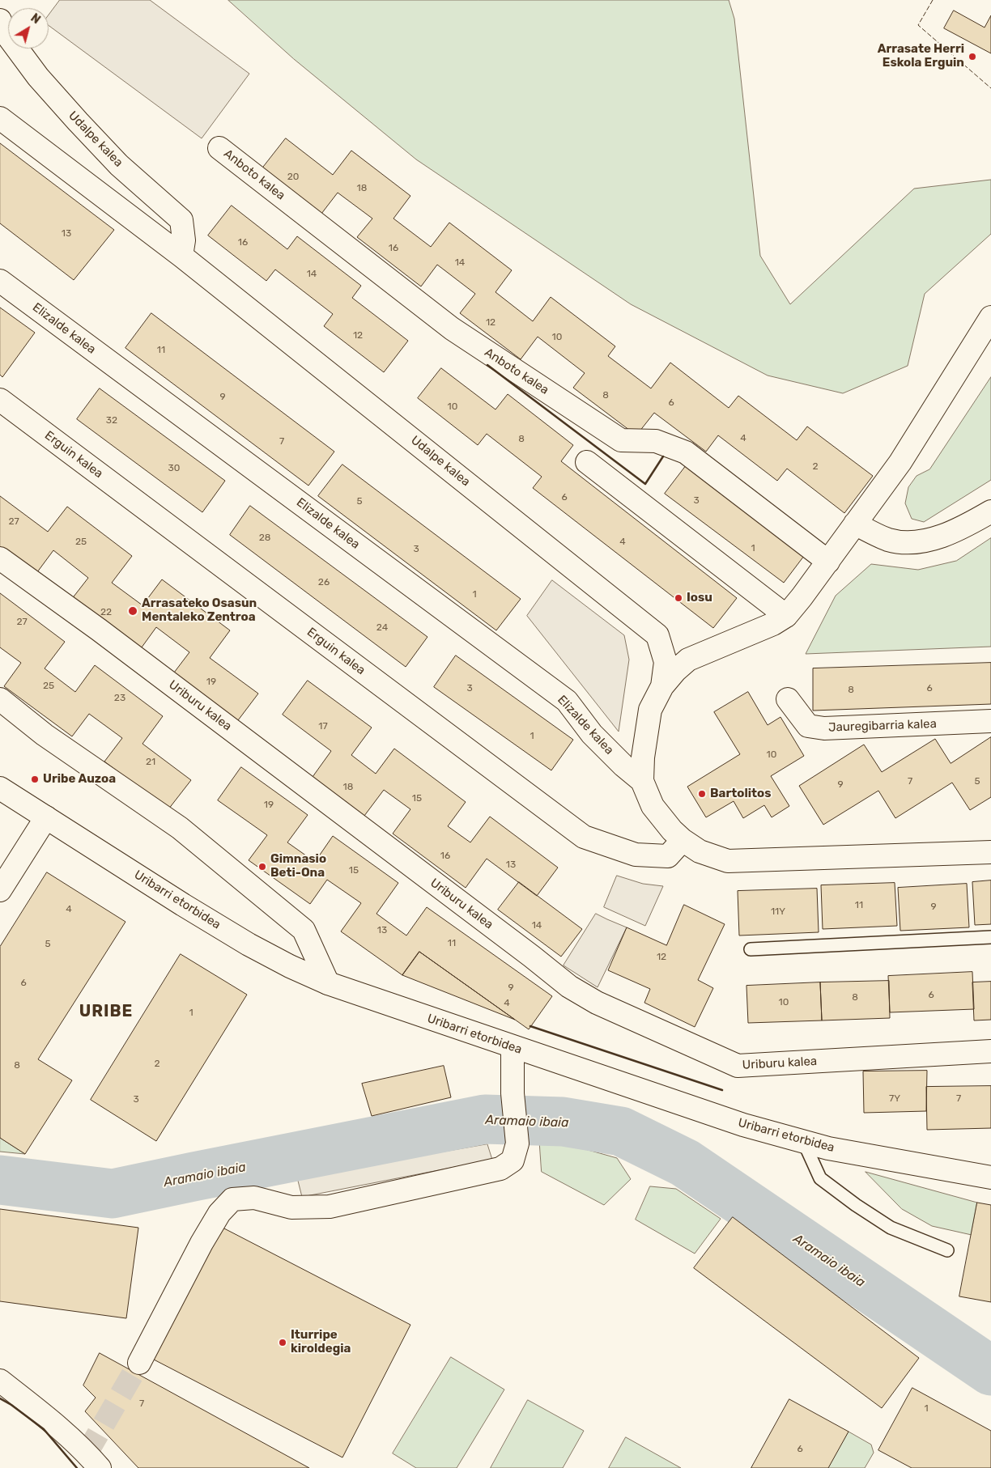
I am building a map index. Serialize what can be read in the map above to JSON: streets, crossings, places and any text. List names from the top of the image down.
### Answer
{
  "streets": {
    "street": [
      "Udalpe kalea",
      "Anboto kalea",
      "Elizalde kalea",
      "Erguin kalea",
      "Uriburu kalea",
      "Jauregibarria kalea",
      "Uribarri etorbidea"
    ]
  },
  "districts": ["URIBE"],
  "water": ["Aramaio ibaia"],
  "places": [
    "Arrasate Herri Eskola Erguin",
    "Iosu",
    "Arrasateko Osasun Mentaleko Zentroa",
    "Uribe Auzoa",
    "Bartolitos",
    "Gimnasio Beti-Ona",
    "Iturripe kiroldegia"
  ],
  "house_numbers": [
    "20",
    "18",
    "13",
    "16",
    "16",
    "14",
    "14",
    "12",
    "12",
    "10",
    "11",
    "8",
    "9",
    "6",
    "10",
    "32",
    "4",
    "8",
    "7",
    "2",
    "30",
    "6",
    "3",
    "5",
    "27",
    "28",
    "25",
    "4",
    "1",
    "3",
    "26",
    "1",
    "22",
    "27",
    "24",
    "19",
    "25",
    "3",
    "6",
    "8",
    "23",
    "17",
    "1",
    "10",
    "21",
    "7",
    "5",
    "9",
    "18",
    "15",
    "19",
    "16",
    "13",
    "15",
    "11",
    "9",
    "4",
    "11Y",
    "14",
    "13",
    "11",
    "5",
    "12",
    "6",
    "9",
    "6",
    "8",
    "10",
    "4",
    "1",
    "2",
    "8",
    "7Y",
    "7",
    "3",
    "7",
    "1",
    "6"
  ],
  "north": "top right"
}
